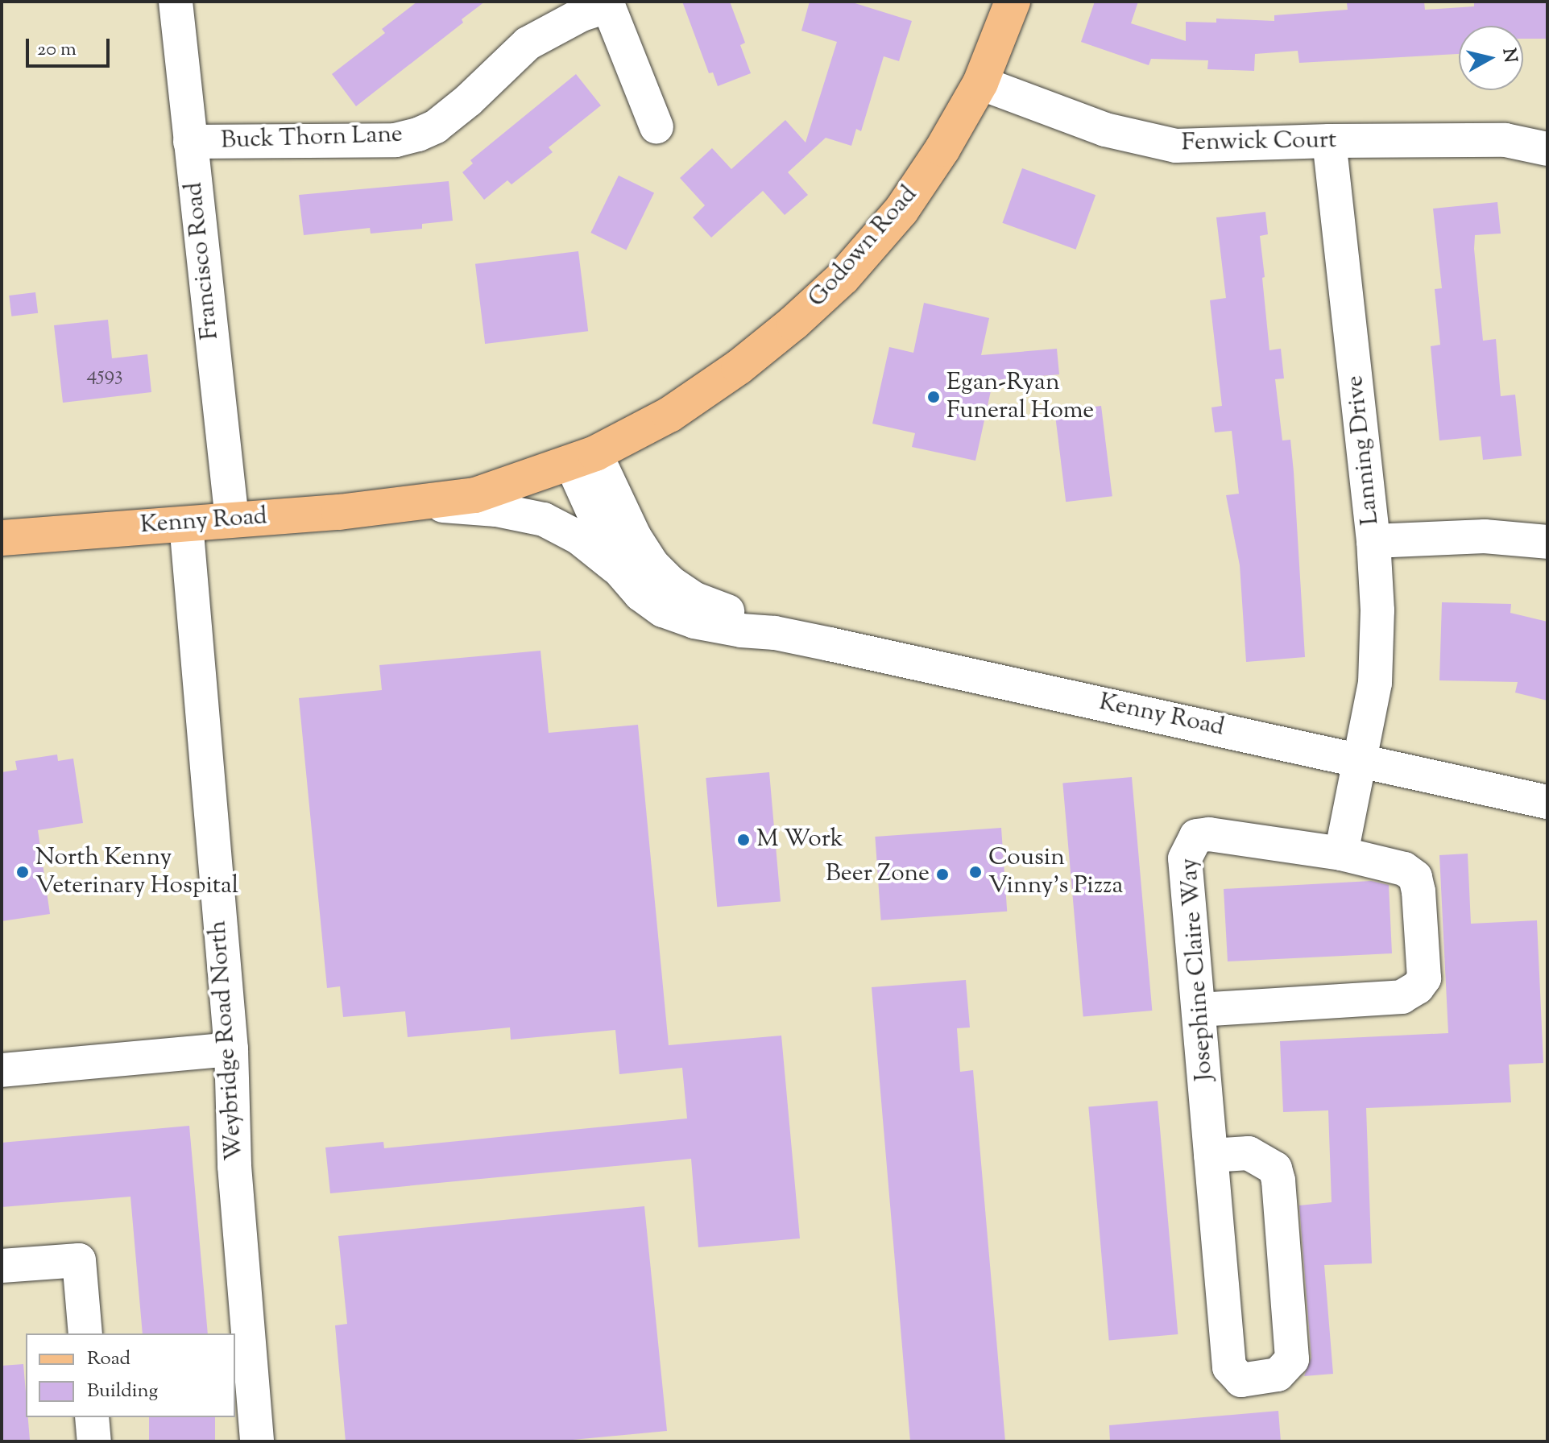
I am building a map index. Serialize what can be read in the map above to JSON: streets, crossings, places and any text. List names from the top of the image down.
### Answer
{
  "streets": {
    "main road": ["Godown Road", "Kenny Road"],
    "street": [
      "Buck Thorn Lane",
      "Fenwick Court",
      "Francisco Road",
      "Lanning Drive",
      "Josephine Claire Way",
      "Weybridge Road North"
    ]
  },
  "crossings": [
    ["Buck Thorn Lane", "Francisco Road"],
    ["Fenwick Court", "Godown Road"],
    ["Fenwick Court", "Lanning Drive"],
    ["Godown Road", "Kenny Road"],
    ["Francisco Road", "Kenny Road"],
    ["Lanning Drive", "Kenny Road"],
    ["Kenny Road", "Weybridge Road North"]
  ],
  "places": [
    "Egan-Ryan Funeral Home",
    "M Work",
    "North Kenny Veterinary Hospital",
    "Cousin Vinny's Pizza",
    "Beer Zone"
  ],
  "house_numbers": ["4593"],
  "legend": ["Road", "Building"],
  "scale_bar": "20 m",
  "north": "right"
}
